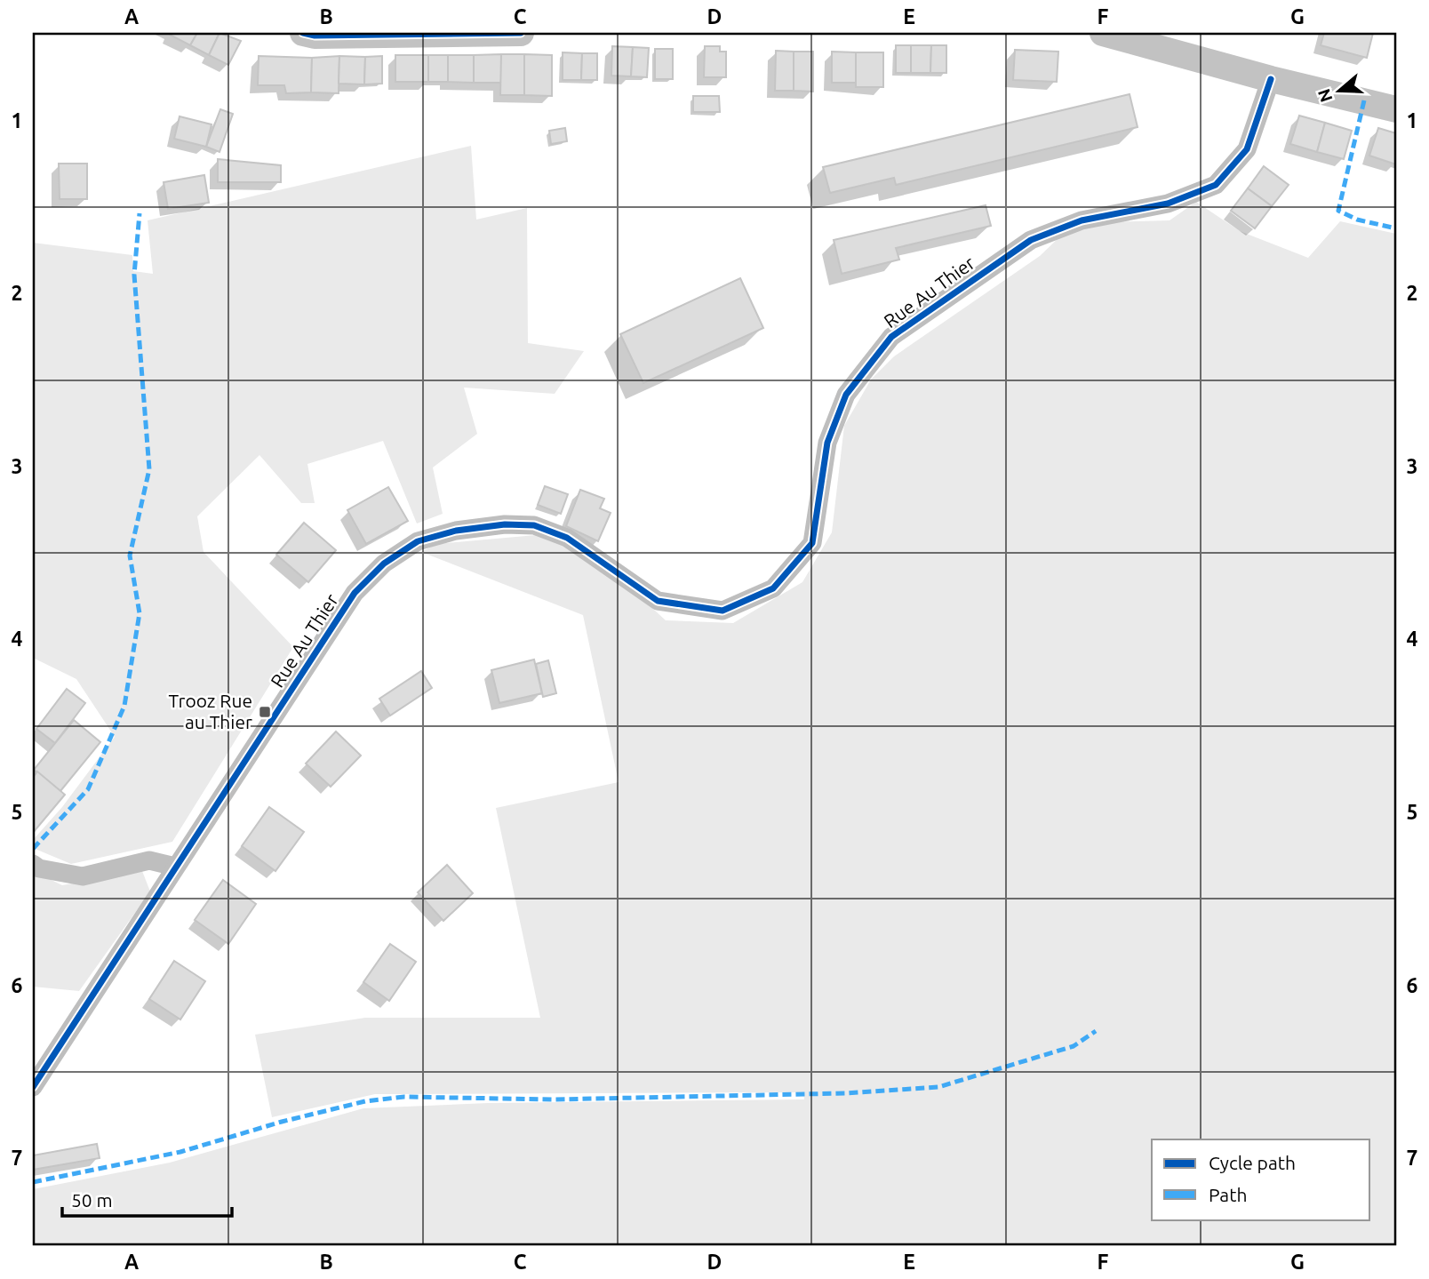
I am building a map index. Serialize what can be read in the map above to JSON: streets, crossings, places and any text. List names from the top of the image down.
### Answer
{
  "streets": {
    "street": ["Rue Au Thier"]
  },
  "places": {
    "transit": ["Trooz Rue au Thier"]
  },
  "legend": ["Cycle path", "Path"],
  "scale_bar": "50 m",
  "north": "left",
  "grid": {
    "columns": [
      "A",
      "B",
      "C",
      "D",
      "E",
      "F",
      "G"
    ],
    "rows": [
      "1",
      "2",
      "3",
      "4",
      "5",
      "6",
      "7"
    ]
  }
}
